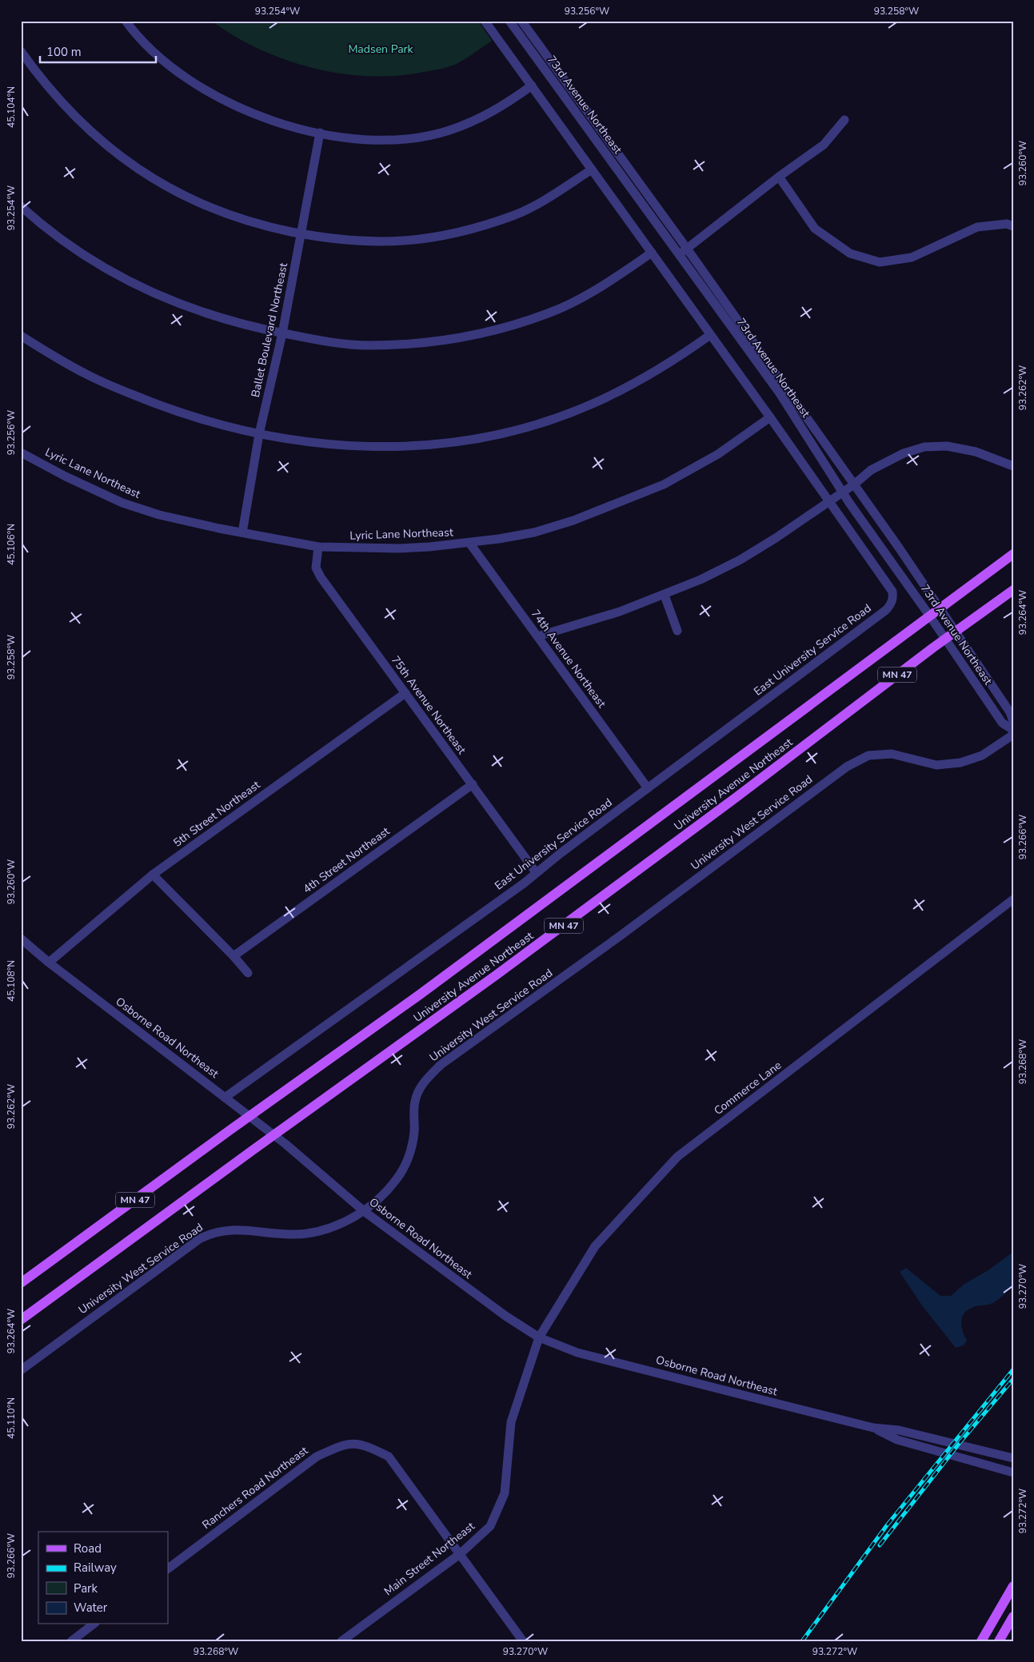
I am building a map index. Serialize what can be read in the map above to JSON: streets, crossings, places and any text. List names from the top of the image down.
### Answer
{
  "streets": {
    "main road": ["MN 47", "University Avenue Northeast"],
    "street": [
      "73rd Avenue Northeast",
      "Ballet Boulevard Northeast",
      "Lyric Lane Northeast",
      "East University Service Road",
      "74th Avenue Northeast",
      "75th Avenue Northeast",
      "5th Street Northeast",
      "University West Service Road",
      "4th Street Northeast",
      "Osborne Road Northeast",
      "Commerce Lane",
      "Ranchers Road Northeast",
      "Main Street Northeast"
    ]
  },
  "crossings": [
    ["73rd Avenue Northeast", "University Avenue Northeast"],
    ["Ballet Boulevard Northeast", "Lyric Lane Northeast"],
    ["Lyric Lane Northeast", "74th Avenue Northeast"],
    ["Lyric Lane Northeast", "75th Avenue Northeast"],
    ["East University Service Road", "74th Avenue Northeast"],
    ["East University Service Road", "75th Avenue Northeast"],
    ["East University Service Road", "Osborne Road Northeast"],
    ["75th Avenue Northeast", "5th Street Northeast"],
    ["75th Avenue Northeast", "4th Street Northeast"],
    ["University Avenue Northeast", "Osborne Road Northeast"],
    ["5th Street Northeast", "Osborne Road Northeast"],
    ["University West Service Road", "Osborne Road Northeast"],
    ["Osborne Road Northeast", "Commerce Lane"],
    ["Osborne Road Northeast", "Main Street Northeast"],
    ["Commerce Lane", "Main Street Northeast"],
    ["Ranchers Road Northeast", "Main Street Northeast"]
  ],
  "parks": ["Madsen Park"],
  "legend": [
    "Road",
    "Railway",
    "Park",
    "Water"
  ],
  "scale_bar": "100 m",
  "coordinates": [
    "93.254°W",
    "93.256°W",
    "93.258°W",
    "45.104°N",
    "93.260°W",
    "93.262°W",
    "45.106°N",
    "93.264°W",
    "93.266°W",
    "45.108°N",
    "93.268°W",
    "93.270°W",
    "45.110°N",
    "93.272°W"
  ]
}
